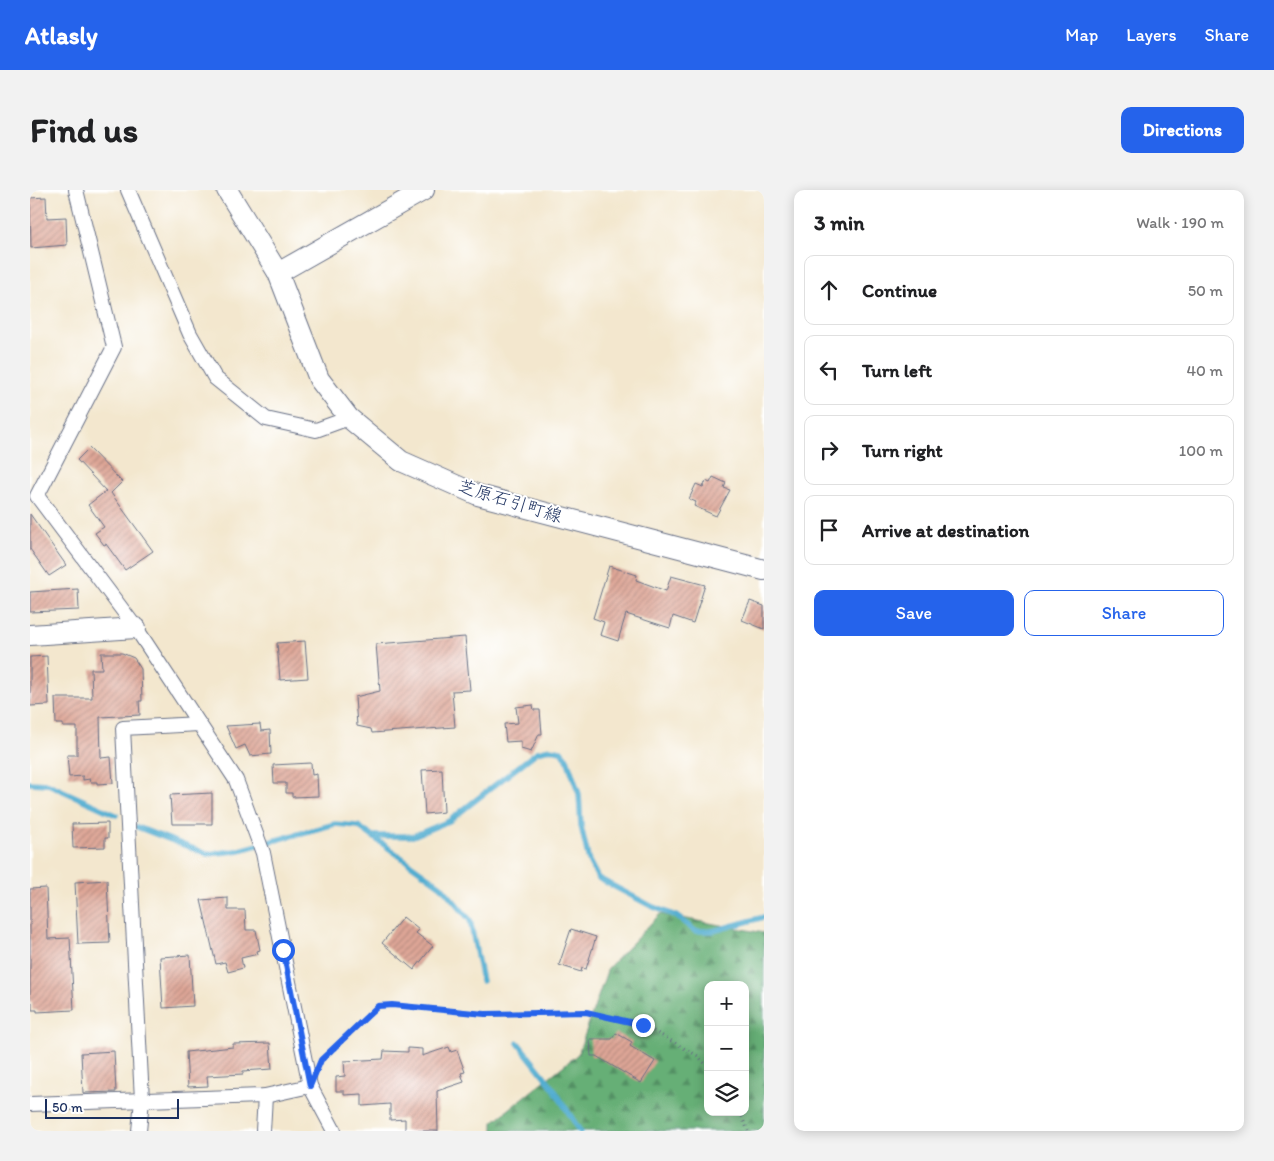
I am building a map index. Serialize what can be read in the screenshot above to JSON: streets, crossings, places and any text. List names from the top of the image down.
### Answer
{
  "streets": {
    "main road": ["芝原石引町線"]
  },
  "scale_bar": "50 m",
  "page": {
    "header": "Atlasly",
    "nav": ["Map", "Layers", "Share"],
    "buttons": [
      "Directions",
      ["Save", "Share"]
    ],
    "title": "Find us",
    "heading": ["3 min", "Walk · 190 m"],
    "list": [
      ["Continue", "50 m"],
      ["Turn left", "40 m"],
      ["Turn right", "100 m"],
      "Arrive at destination"
    ],
    "map_buttons": ["+", "−"],
    "scale": "50 m"
  }
}
